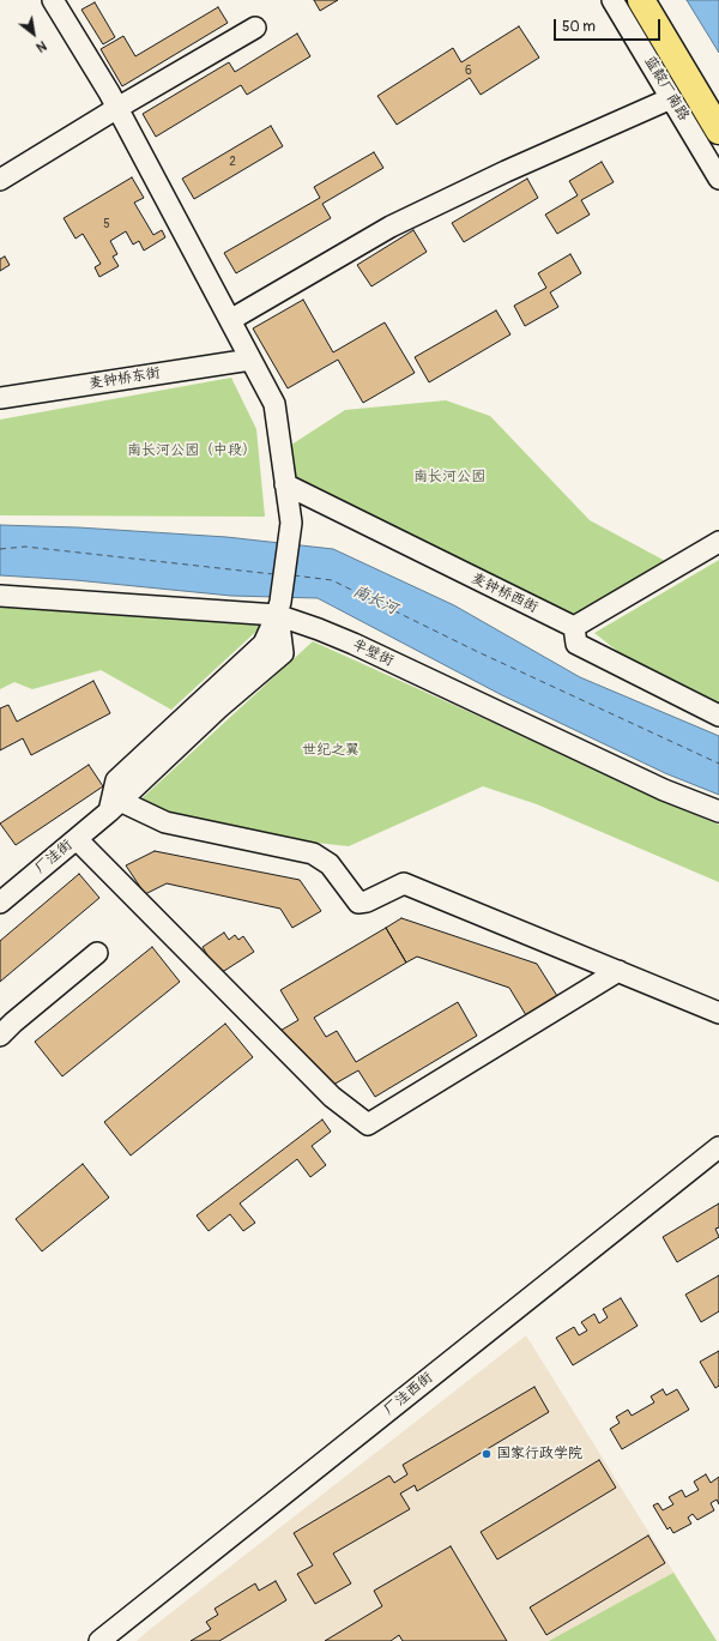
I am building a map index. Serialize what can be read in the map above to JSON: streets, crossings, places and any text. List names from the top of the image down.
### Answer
{
  "streets": {
    "highway": ["蓝靛厂南路"],
    "street": [
      "麦钟桥东街",
      "麦钟桥西街",
      "半壁街",
      "厂洼街",
      "厂洼西街"
    ]
  },
  "crossings": [
    ["半壁街", "厂洼街"]
  ],
  "water": ["南长河"],
  "parks": ["南长河公园（中段）", "南长河公园", "世纪之翼"],
  "places": ["国家行政学院"],
  "house_numbers": ["6", "2", "5"],
  "scale_bar": "50 m",
  "north": "bottom right"
}
